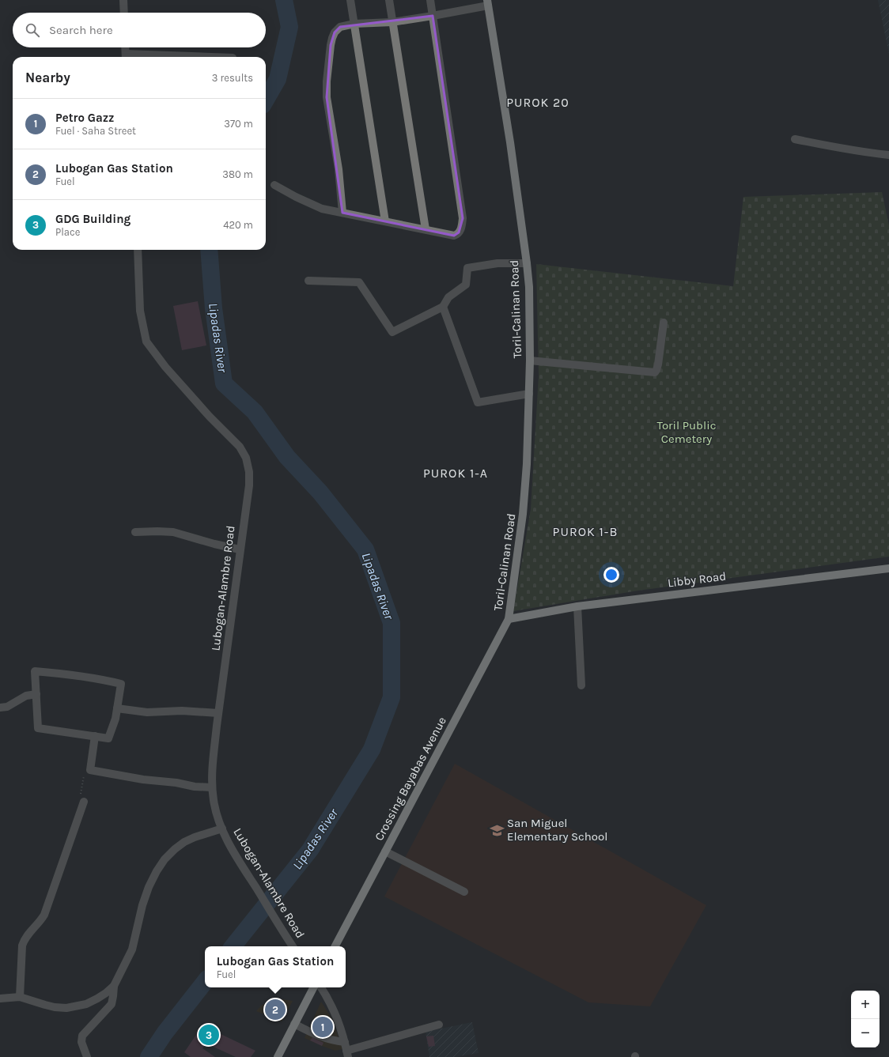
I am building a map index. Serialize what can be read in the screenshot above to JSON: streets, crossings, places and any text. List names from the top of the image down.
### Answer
{
  "streets": {
    "main road": ["Toril-Calinan Road", "Libby Road", "Crossing Bayabas Avenue"],
    "street": ["Lubogan-Alambre Road"]
  },
  "crossings": [
    ["Toril-Calinan Road", "Libby Road"],
    ["Toril-Calinan Road", "Crossing Bayabas Avenue"],
    ["Libby Road", "Crossing Bayabas Avenue"]
  ],
  "districts": ["PUROK 20", "PUROK 1-A", "PUROK 1-B"],
  "water": ["Lipadas River"],
  "parks": ["Toril Public Cemetery"],
  "places": {
    "school or university": ["San Miguel Elementary School"]
  },
  "page": {
    "search": "Search here",
    "heading": ["Nearby", "3 results"],
    "list": [
      {
        "mark": "1",
        "name": "Petro Gazz",
        "note": "Fuel · Saha Street",
        "value": "370 m"
      },
      {
        "mark": "2",
        "name": "Lubogan Gas Station",
        "note": "Fuel",
        "value": "380 m"
      },
      {
        "mark": "3",
        "name": "GDG Building",
        "note": "Place",
        "value": "420 m"
      }
    ],
    "popup": ["Lubogan Gas Station", "Fuel"],
    "map_buttons": ["+", "−"],
    "pins": ["2", "1", "3"]
  }
}
